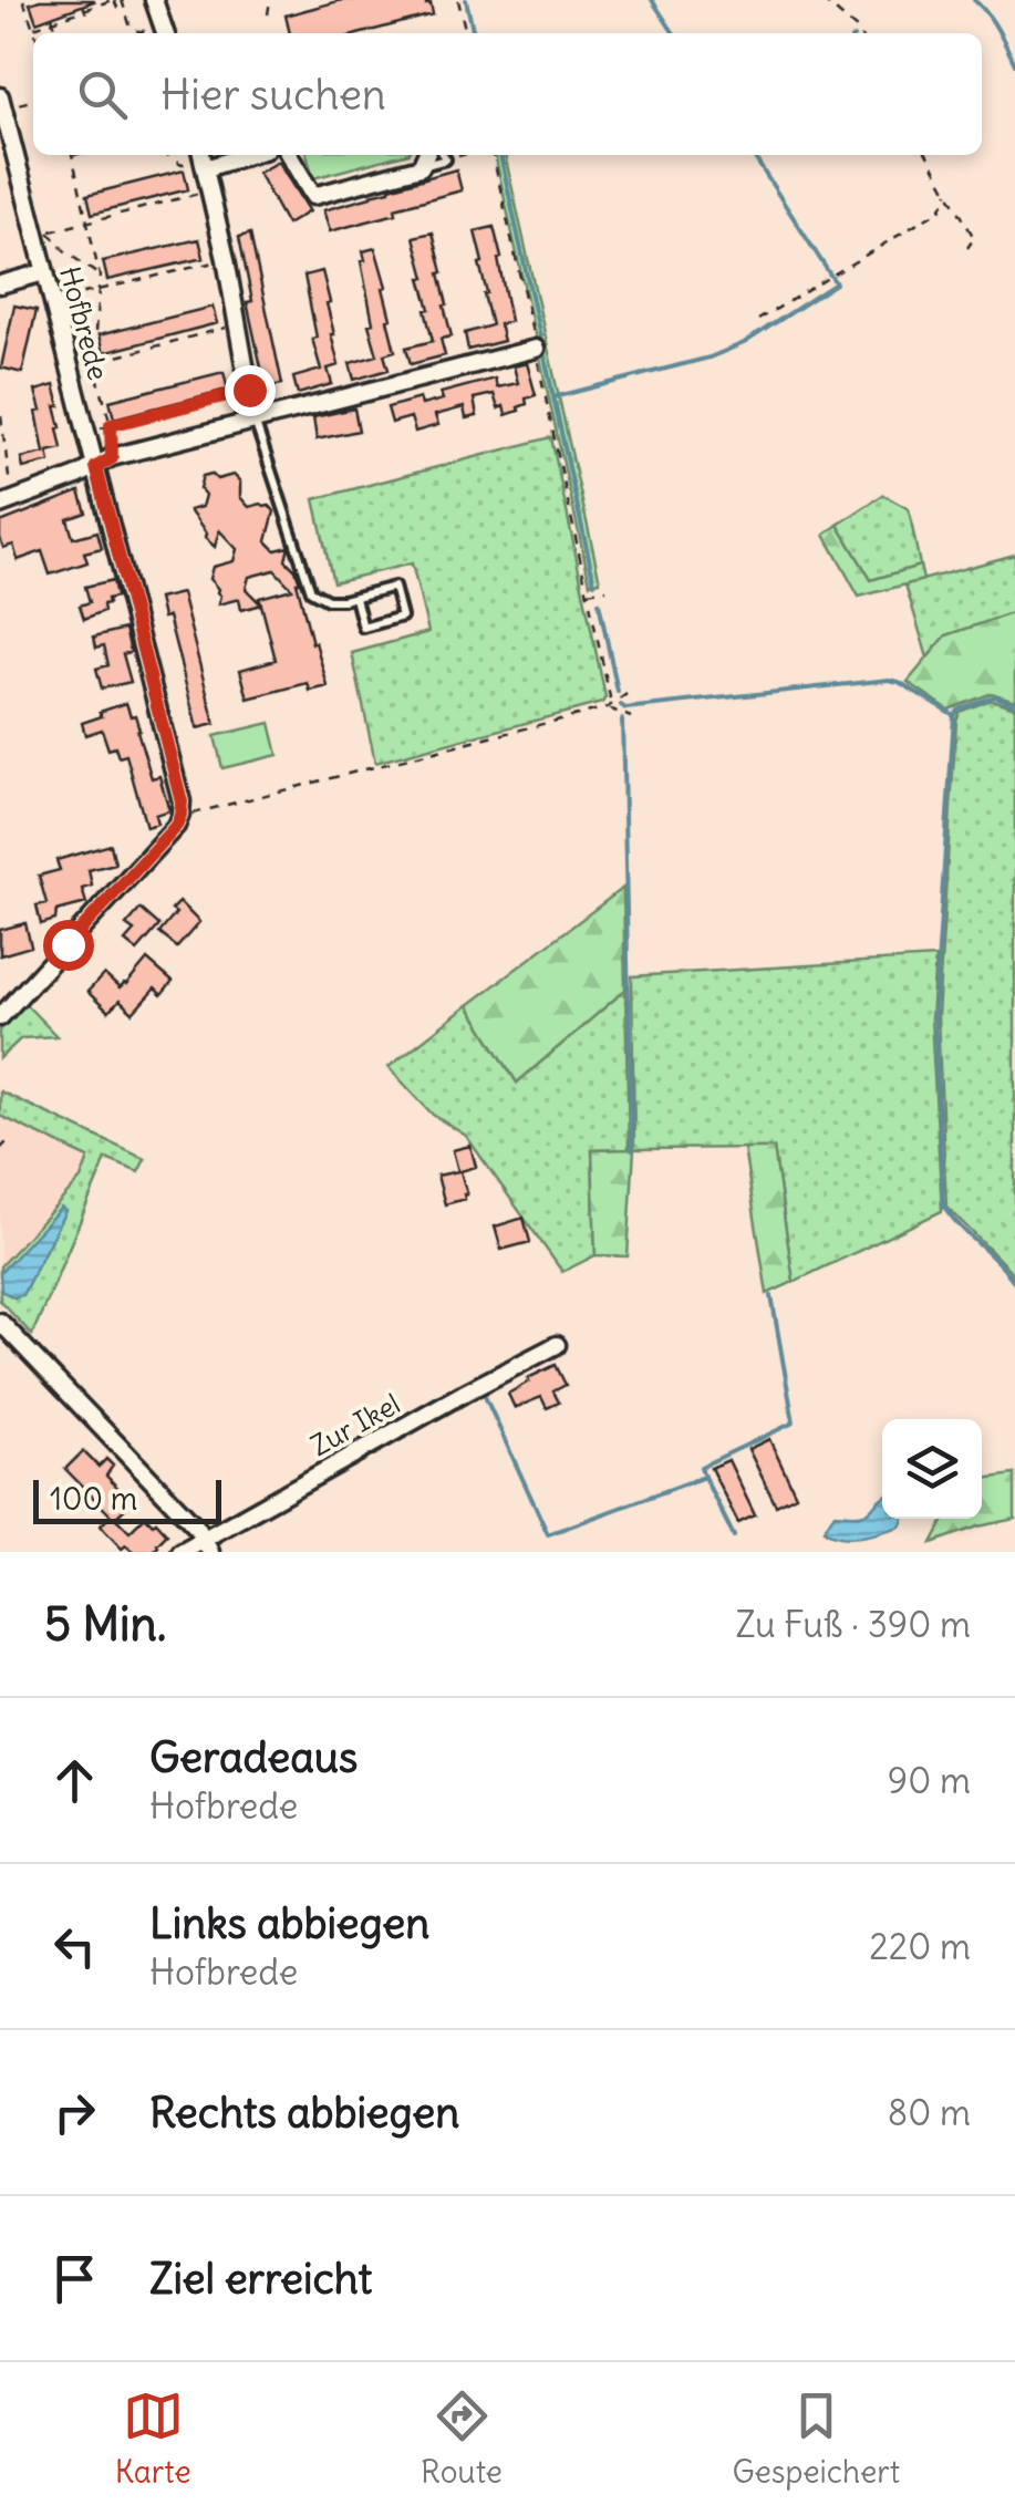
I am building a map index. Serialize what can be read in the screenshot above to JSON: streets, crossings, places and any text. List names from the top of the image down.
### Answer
{
  "streets": {
    "street": ["Hofbrede", "Zur Ikel"]
  },
  "scale_bar": "100 m",
  "page": {
    "search": "Hier suchen",
    "scale": "100 m",
    "heading": ["5 Min.", "Zu Fuß · 390 m"],
    "list": [
      ["Geradeaus", "Hofbrede", "90 m"],
      ["Links abbiegen", "Hofbrede", "220 m"],
      ["Rechts abbiegen", "80 m"],
      "Ziel erreicht"
    ],
    "nav": ["Karte", "Route", "Gespeichert"]
  }
}
